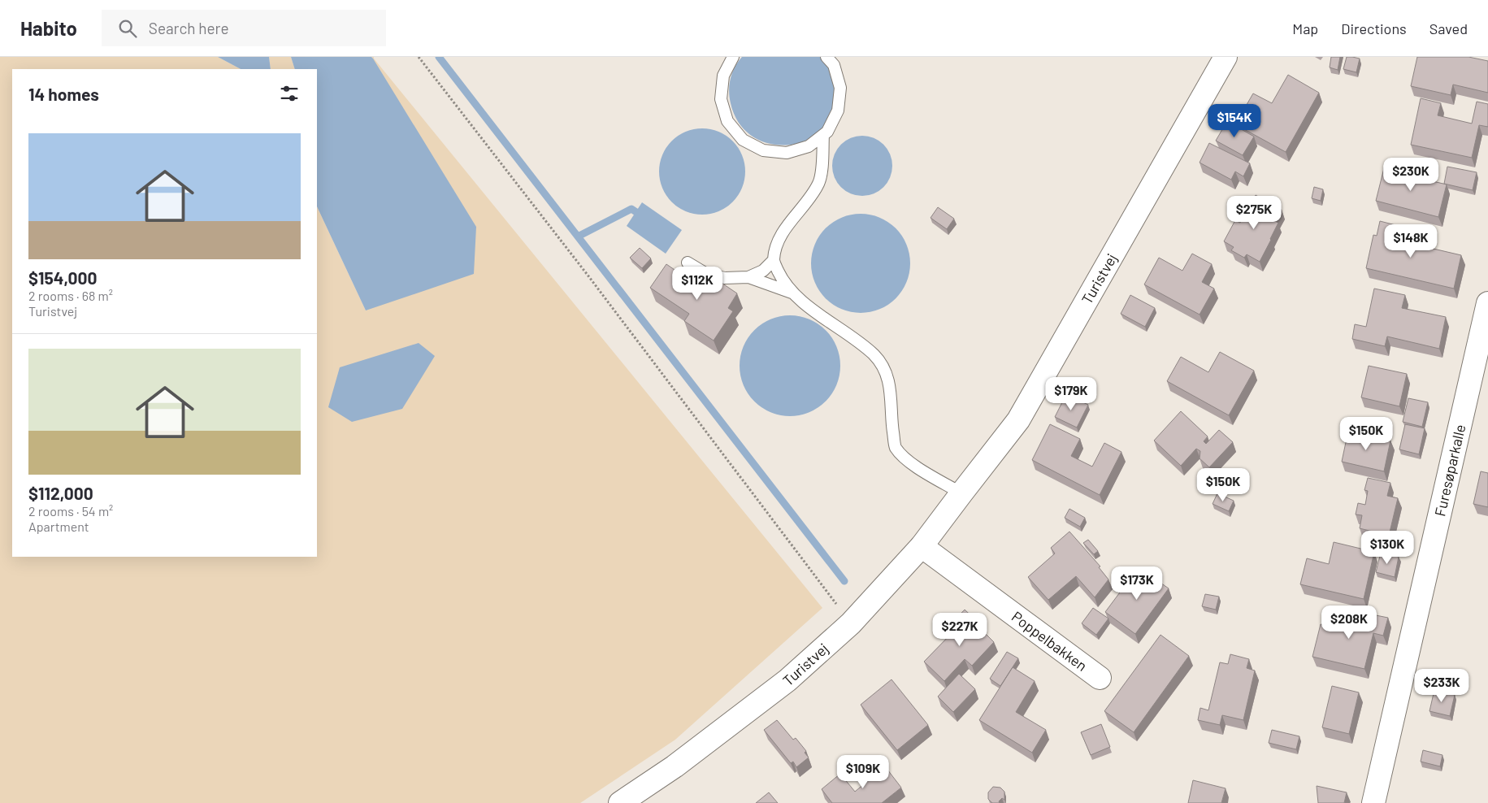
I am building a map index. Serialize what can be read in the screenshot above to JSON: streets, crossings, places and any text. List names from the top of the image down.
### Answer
{
  "streets": {
    "street": ["Turistvej", "Furesøparkalle", "Poppelbakken"]
  },
  "crossings": [
    ["Turistvej", "Poppelbakken"]
  ],
  "page": {
    "header": "Habito",
    "search": "Search here",
    "nav": ["Map", "Directions", "Saved"],
    "heading": "14 homes",
    "price": [
      "$154K",
      "$230K",
      "$275K",
      "$148K",
      "$112K",
      "$179K",
      "$150K",
      "$150K",
      "$130K",
      "$173K",
      "$208K",
      "$227K",
      "$233K",
      "$109K"
    ],
    "list": [
      {
        "name": "$154,000",
        "note": "2 rooms · 68 m² · Turistvej"
      },
      {
        "name": "$112,000",
        "note": "2 rooms · 54 m² · Apartment"
      }
    ]
  }
}
